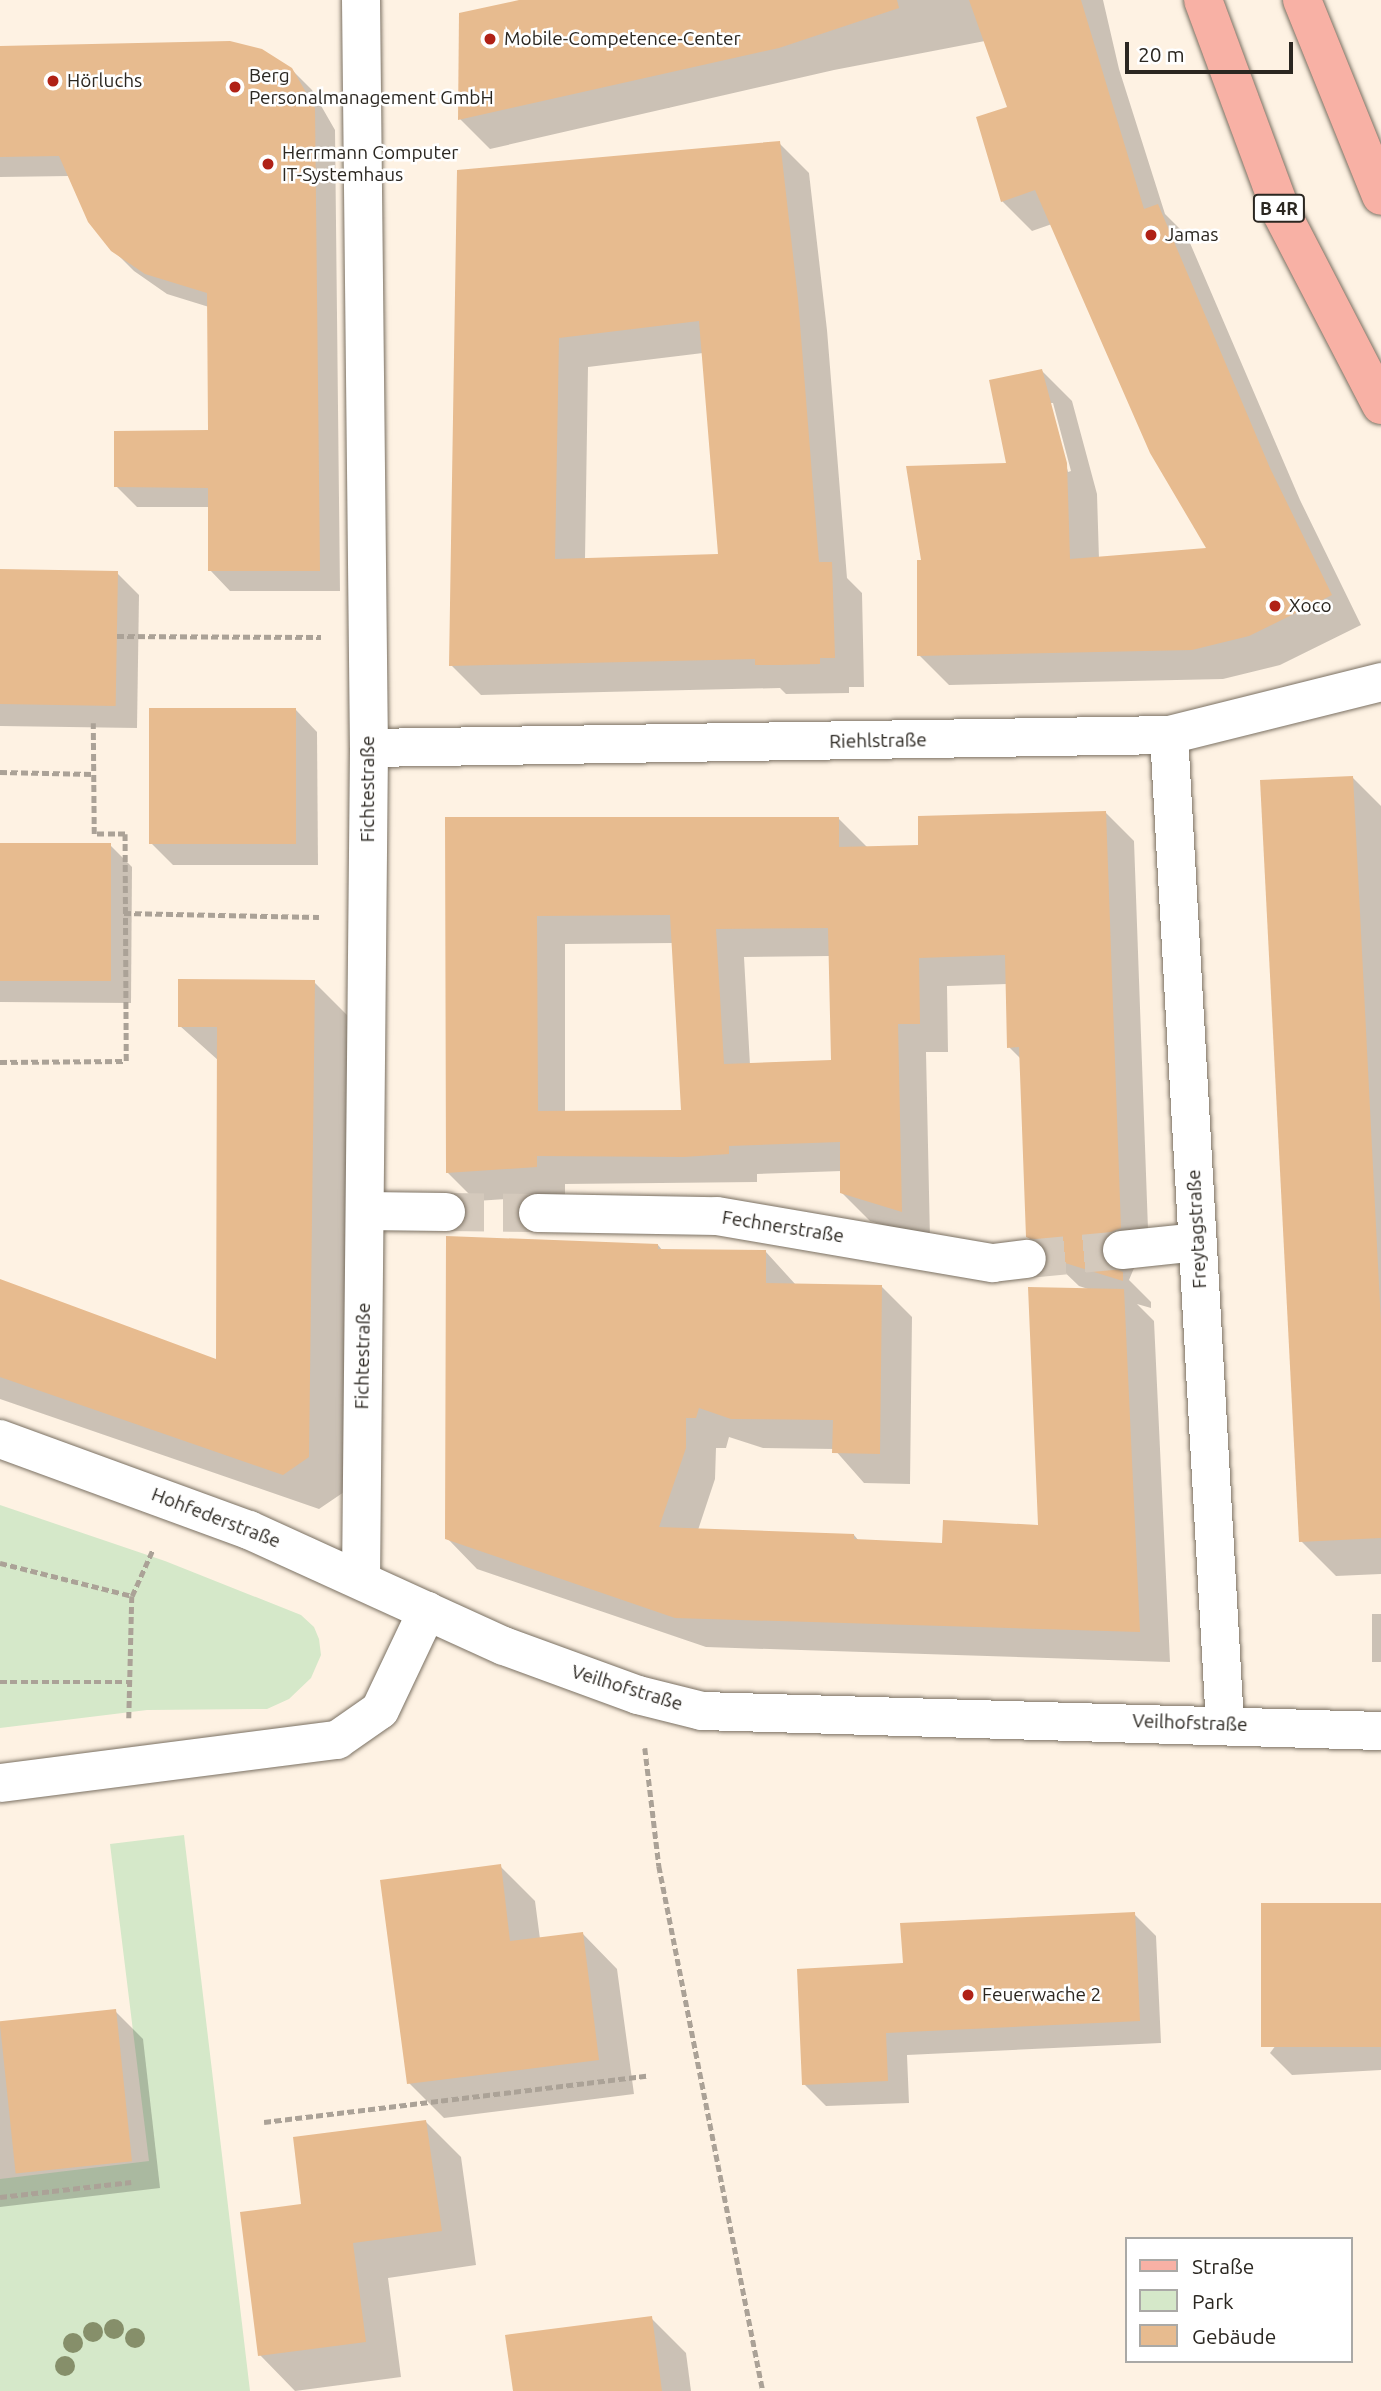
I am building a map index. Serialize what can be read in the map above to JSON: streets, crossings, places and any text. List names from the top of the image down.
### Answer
{
  "streets": {
    "main road": ["B 4R"],
    "street": [
      "Riehlstraße",
      "Fichtestraße",
      "Fechnerstraße",
      "Freytagstraße",
      "Hohfederstraße",
      "Veilhofstraße"
    ]
  },
  "crossings": [
    ["Riehlstraße", "Fichtestraße"],
    ["Riehlstraße", "Freytagstraße"],
    ["Fichtestraße", "Hohfederstraße"],
    ["Freytagstraße", "Veilhofstraße"],
    ["Hohfederstraße", "Veilhofstraße"]
  ],
  "places": [
    "Mobile-Competence-Center",
    "Hörluchs",
    "Berg Personalmanagement GmbH",
    "Herrmann Computer IT-Systemhaus",
    "Jamas",
    "Xoco",
    "Feuerwache 2"
  ],
  "legend": ["Straße", "Park", "Gebäude"],
  "scale_bar": "20 m"
}
